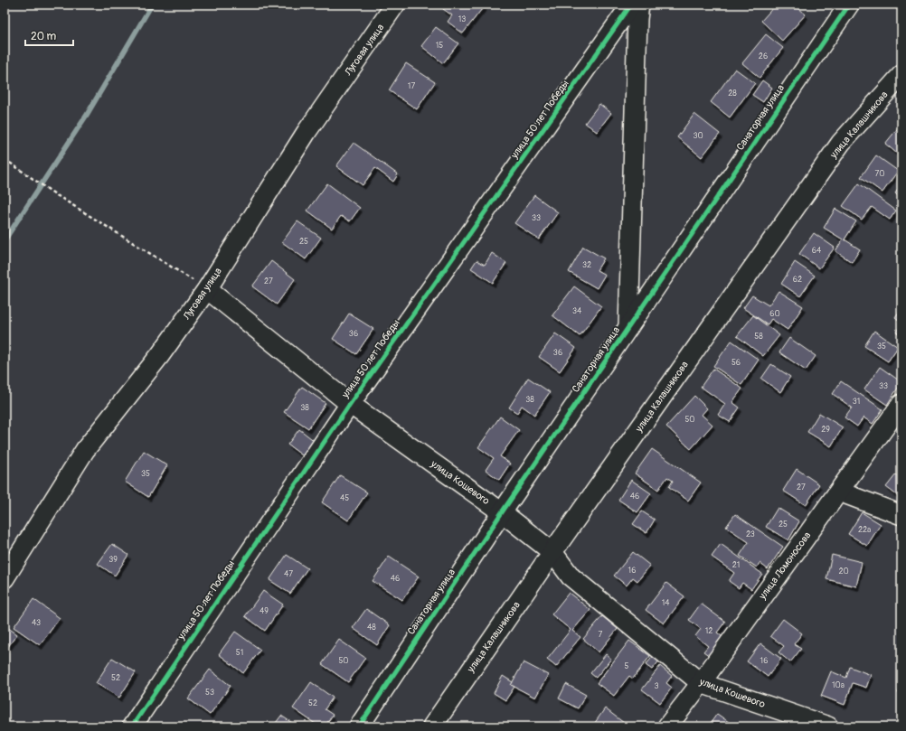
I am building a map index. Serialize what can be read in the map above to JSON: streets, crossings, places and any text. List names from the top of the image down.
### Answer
{
  "streets": {
    "street": [
      "Луговая улица",
      "Санаторная улица",
      "улица 50 лет Победы",
      "улица Калашникова",
      "улица Кошевого",
      "улица Ломоносова"
    ]
  },
  "crossings": [
    ["Луговая улица", "улица Кошевого"],
    ["Санаторная улица", "улица Кошевого"],
    ["улица 50 лет Победы", "улица Кошевого"],
    ["улица Калашникова", "улица Кошевого"],
    ["улица Кошевого", "улица Ломоносова"]
  ],
  "house_numbers": [
    "13",
    "15",
    "26",
    "17",
    "28",
    "30",
    "70",
    "33",
    "25",
    "64",
    "32",
    "62",
    "27",
    "34",
    "60",
    "36",
    "58",
    "35",
    "36",
    "56",
    "33",
    "38",
    "31",
    "38",
    "50",
    "29",
    "35",
    "27",
    "46",
    "45",
    "25",
    "22а",
    "23",
    "39",
    "21",
    "16",
    "20",
    "47",
    "46",
    "14",
    "49",
    "43",
    "48",
    "12",
    "7",
    "51",
    "50",
    "16",
    "5",
    "52",
    "10а",
    "3",
    "53",
    "52"
  ],
  "scale_bar": "20 m"
}
